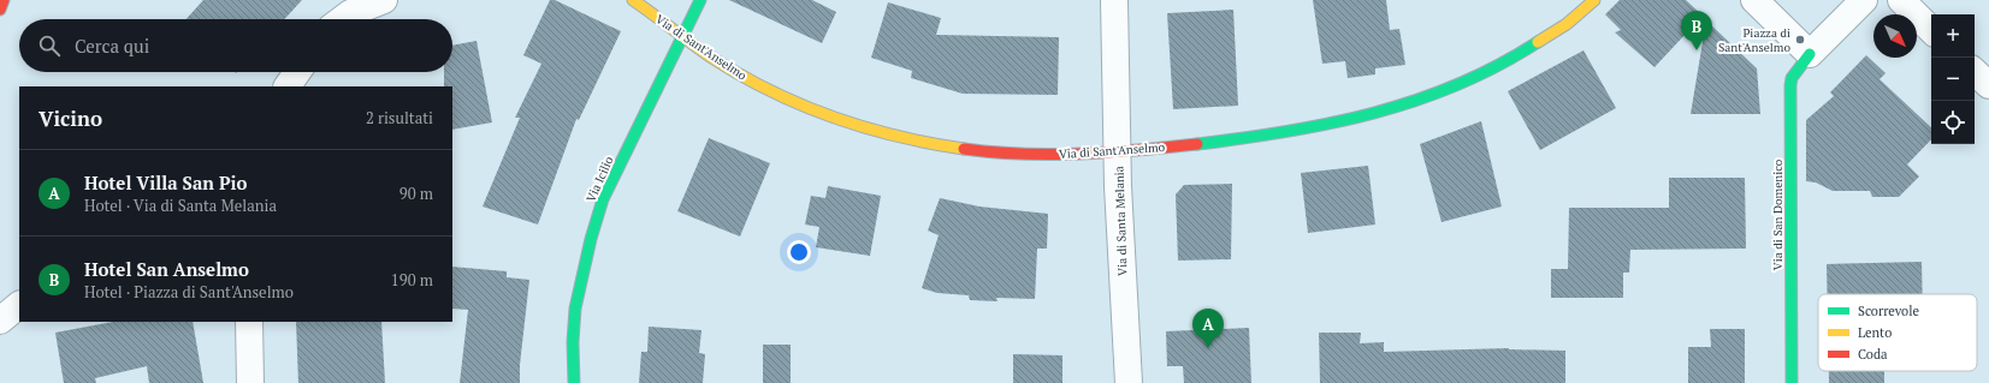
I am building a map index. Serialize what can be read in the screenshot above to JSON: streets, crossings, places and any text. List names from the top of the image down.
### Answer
{
  "streets": {
    "street": [
      "Via di Sant'Anselmo",
      "Via Icilio",
      "Via di San Domenico",
      "Via di Santa Melania"
    ]
  },
  "crossings": [
    ["Via di Sant'Anselmo", "Via Icilio"],
    ["Via di Sant'Anselmo", "Via di Santa Melania"]
  ],
  "places": ["Piazza di Sant'Anselmo"],
  "legend": ["Scorrevole", "Lento", "Coda"],
  "north": "bottom right",
  "page": {
    "pins": ["B", "A"],
    "map_buttons": ["+", "−"],
    "search": "Cerca qui",
    "heading": ["Vicino", "2 risultati"],
    "list": [
      {
        "mark": "A",
        "name": "Hotel Villa San Pio",
        "note": "Hotel · Via di Santa Melania",
        "value": "90 m"
      },
      {
        "mark": "B",
        "name": "Hotel San Anselmo",
        "note": "Hotel · Piazza di Sant'Anselmo",
        "value": "190 m"
      }
    ]
  }
}
